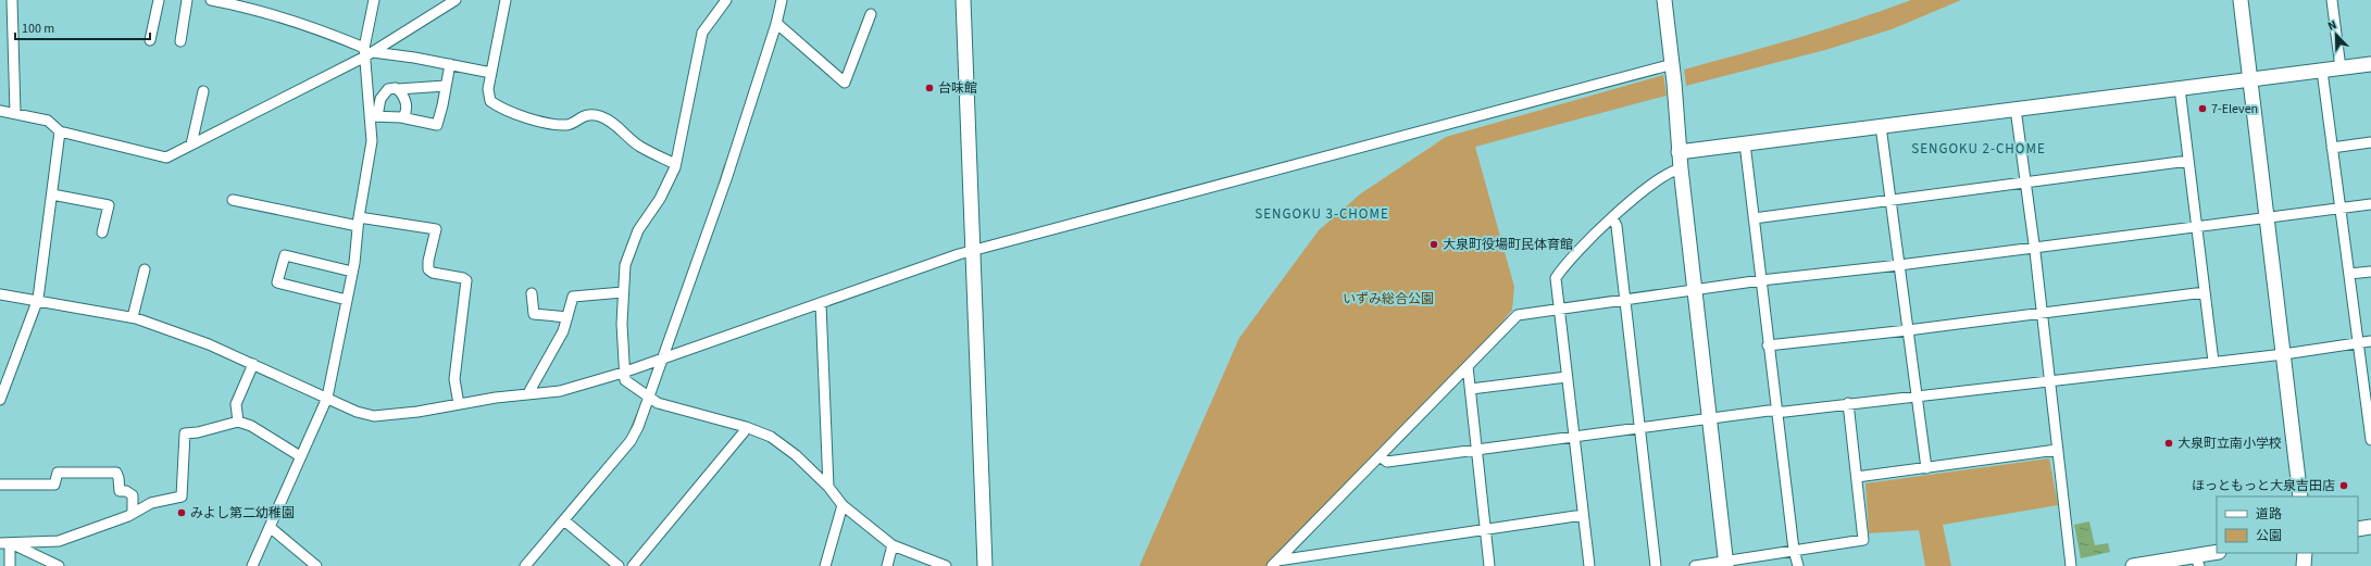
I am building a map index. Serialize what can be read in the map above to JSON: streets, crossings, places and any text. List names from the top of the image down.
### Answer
{
  "districts": ["SENGOKU 2-CHOME", "SENGOKU 3-CHOME"],
  "parks": ["いずみ総合公園"],
  "places": [
    "台味館",
    "7-Eleven",
    "大泉町役場町民体育館",
    "大泉町立南小学校",
    "ほっともっと大泉吉田店",
    "みよし第二幼稚園"
  ],
  "legend": ["道路", "公園"],
  "scale_bar": "100 m",
  "north": "top left"
}
